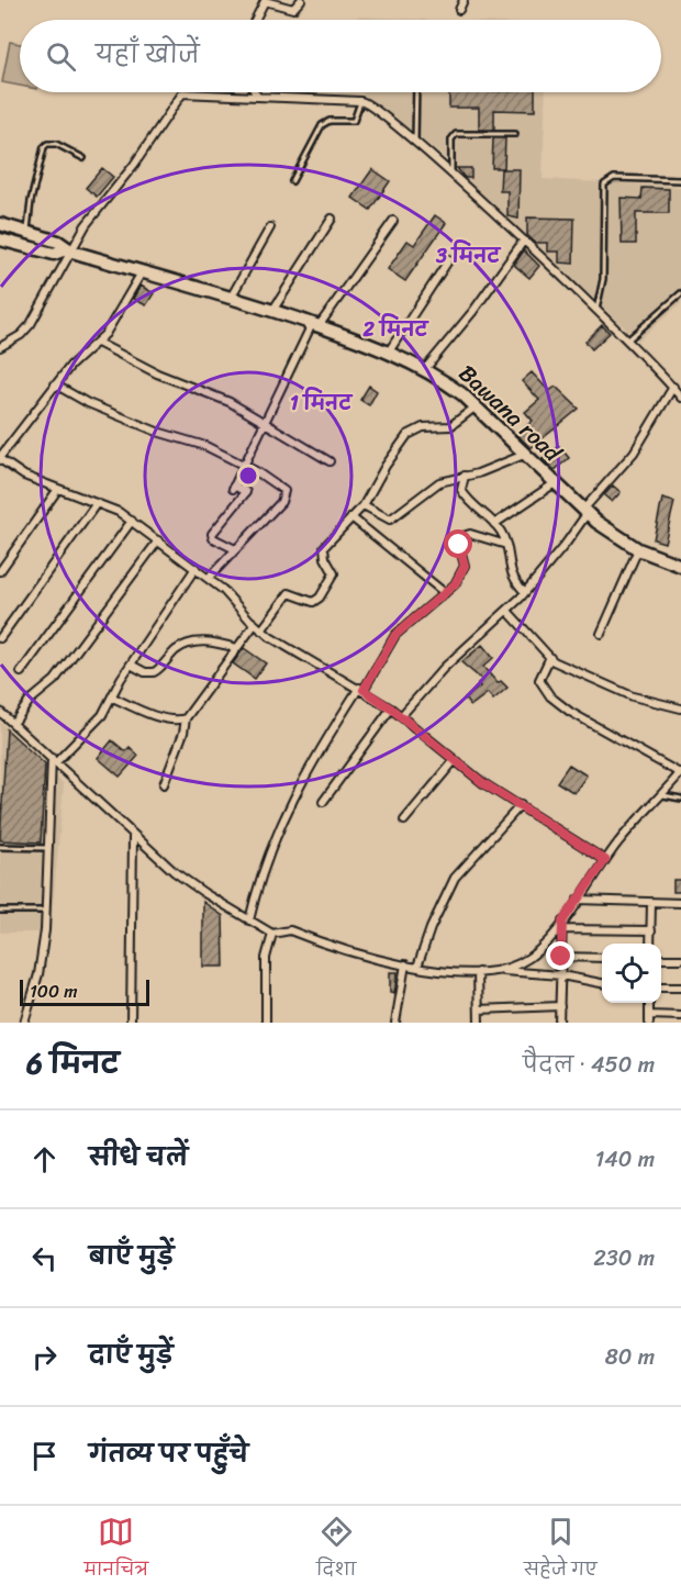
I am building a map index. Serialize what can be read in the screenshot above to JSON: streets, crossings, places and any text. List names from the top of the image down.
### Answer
{
  "streets": {
    "main road": ["Bawana road"]
  },
  "scale_bar": "100 m",
  "page": {
    "search": "यहाँ खोजें",
    "scale": "100 m",
    "heading": ["6 मिनट", "पैदल · 450 m"],
    "list": [
      ["सीधे चलें", "140 m"],
      ["बाएँ मुड़ें", "230 m"],
      ["दाएँ मुड़ें", "80 m"],
      "गंतव्य पर पहुँचे"
    ],
    "nav": ["मानचित्र", "दिशा", "सहेजे गए"]
  },
  "rings": ["3 मिनट", "2 मिनट", "1 मिनट"]
}
